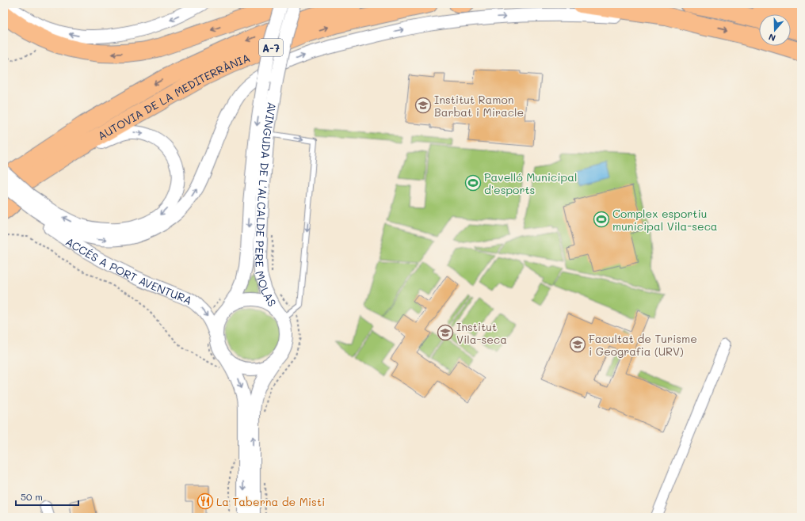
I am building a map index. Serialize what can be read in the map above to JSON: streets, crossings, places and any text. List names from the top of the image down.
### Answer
{
  "streets": {
    "highway": ["A-7", "AUTOVIA DE LA MEDITERRÀNIA"],
    "street": ["AVINGUDA DE L'ALCALDE PERE MOLAS", "ACCÉS A PORT AVENTURA"]
  },
  "crossings": [
    ["AVINGUDA DE L'ALCALDE PERE MOLAS", "ACCÉS A PORT AVENTURA"]
  ],
  "one_way": ["ACCÉS A PORT AVENTURA"],
  "places": {
    "school or university": ["Institut Ramon Barbat i Miracle", "Institut Vila-seca", "Facultat de Turisme i Geografia (URV)"],
    "sports": ["Pavelló Municipal d'esports", "Complex esportiu municipal Vila-seca"],
    "restaurant": ["La Taberna de Misti"]
  },
  "scale_bar": "50 m",
  "north": "bottom"
}
